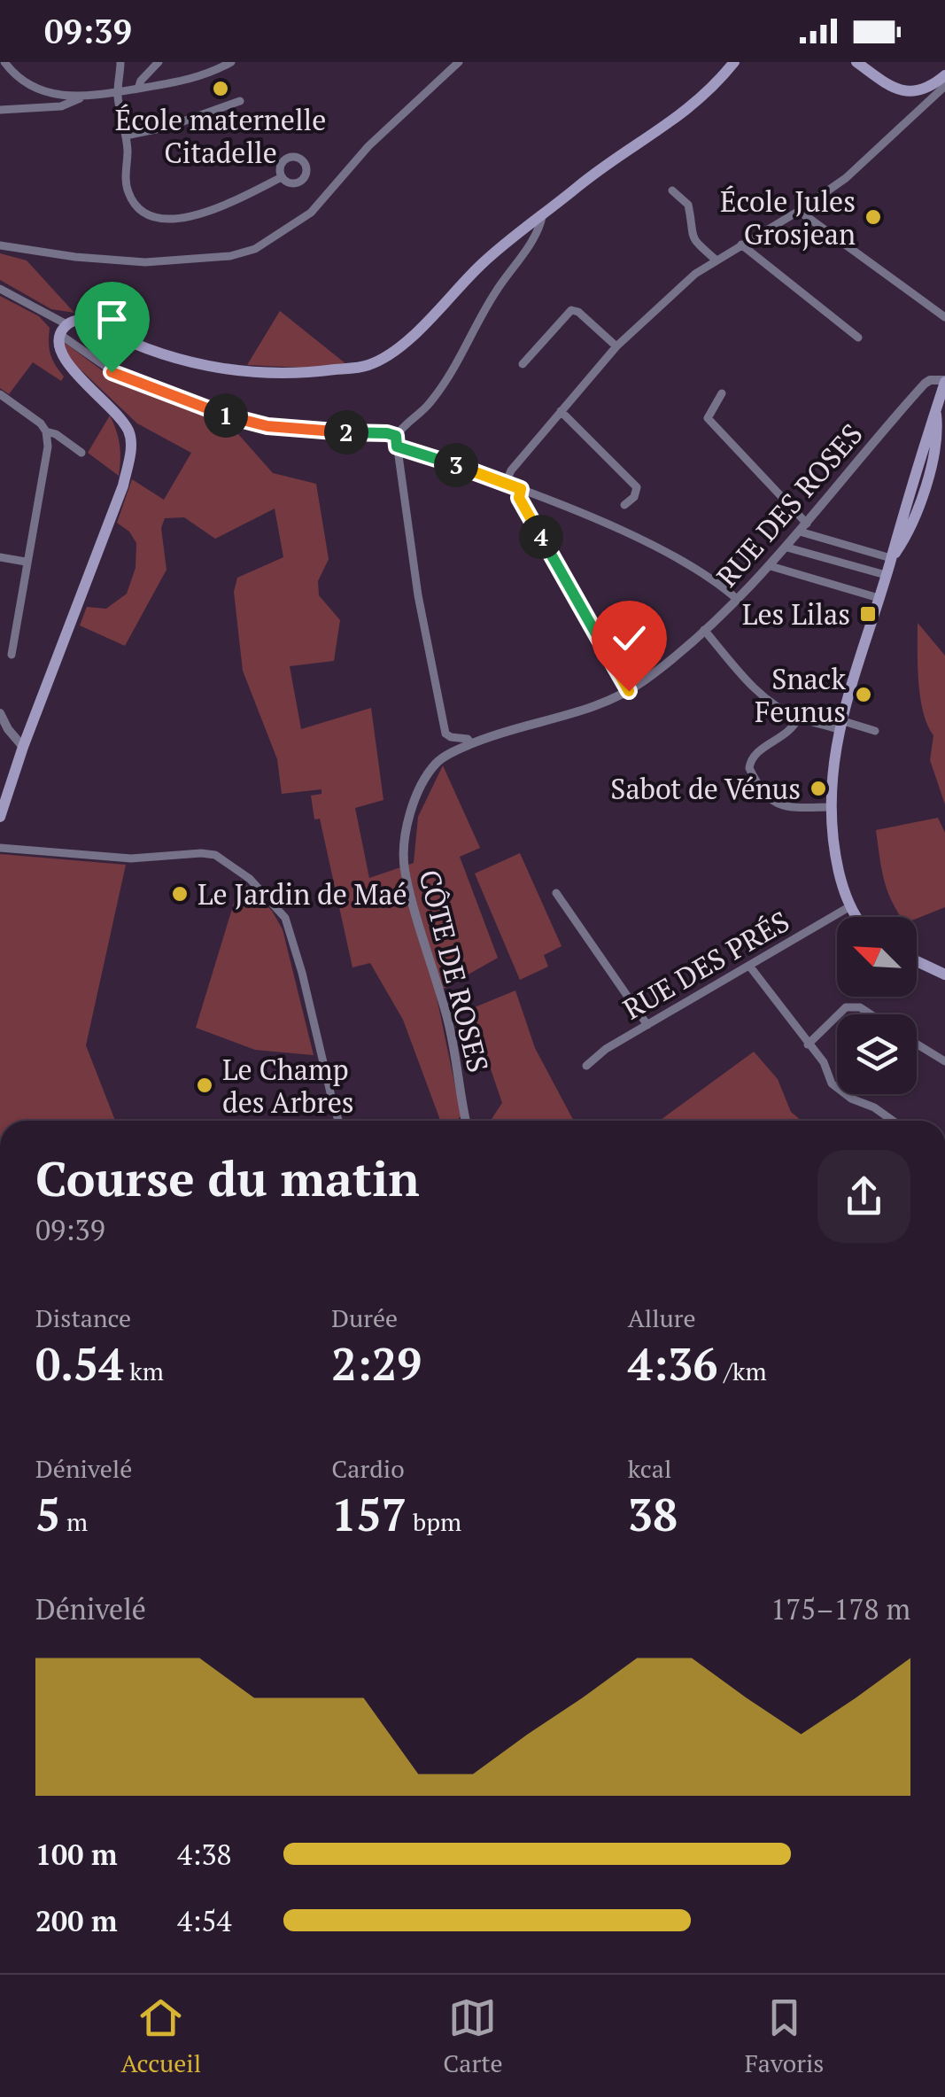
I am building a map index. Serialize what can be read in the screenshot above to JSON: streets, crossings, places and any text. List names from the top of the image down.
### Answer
{
  "streets": {
    "street": ["RUE DES ROSES", "RUE DES PRÉS", "CÔTE DE ROSES"]
  },
  "crossings": [
    ["RUE DES ROSES", "CÔTE DE ROSES"]
  ],
  "places": {
    "other": [
      "École maternelle Citadelle",
      "École Jules Grosjean",
      "Snack Feunus",
      "Sabot de Vénus",
      "Le Jardin de Maé",
      "Le Champ des Arbres"
    ],
    "transit": ["Les Lilas"]
  },
  "north": "top left",
  "page": {
    "status": "09:39",
    "pins": [
      "1",
      "2",
      "3",
      "4"
    ],
    "heading": ["Course du matin", "09:39"],
    "stats": [
      ["Distance", "0.54 km"],
      ["Durée", "2:29"],
      ["Allure", "4:36 /km"],
      ["Dénivelé", "5 m"],
      ["Cardio", "157 bpm"],
      ["kcal", "38"]
    ],
    "chart": ["Dénivelé", "175–178 m"],
    "list": [
      {
        "name": "100 m",
        "note": "4:38"
      },
      {
        "name": "200 m",
        "note": "4:54"
      }
    ],
    "tabs": ["Accueil", "Carte", "Favoris"]
  }
}
